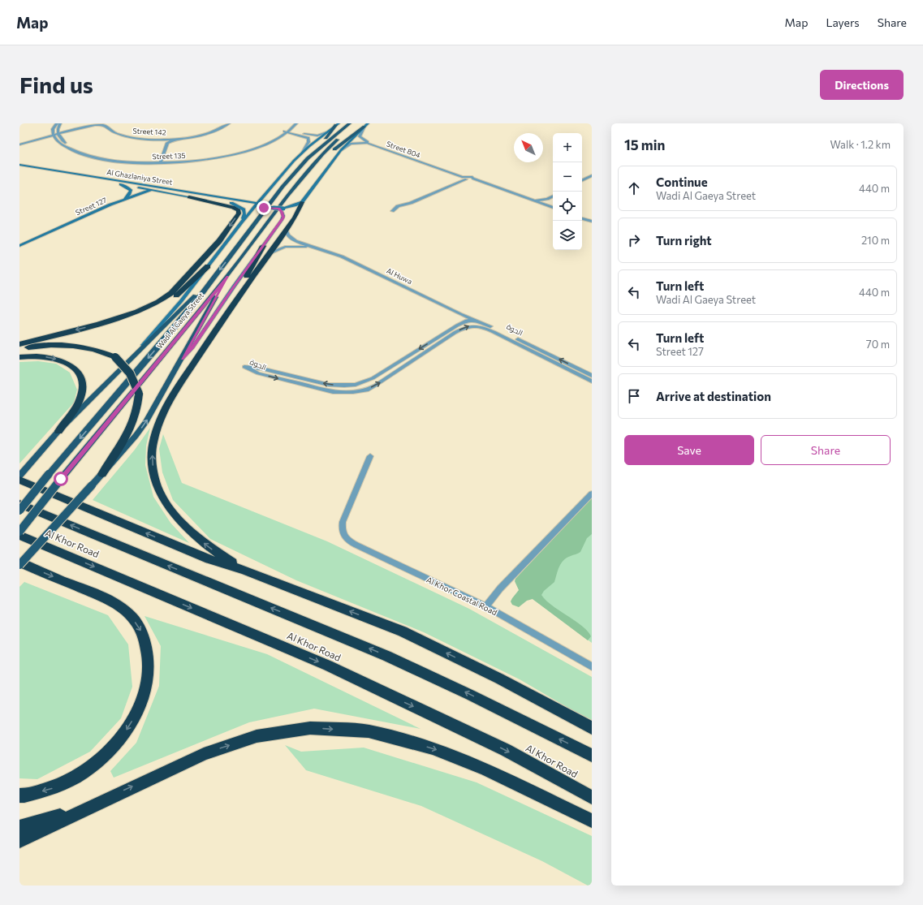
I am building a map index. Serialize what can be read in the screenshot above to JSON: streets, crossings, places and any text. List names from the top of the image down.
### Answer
{
  "streets": {
    "highway": ["Al Khor Road"],
    "main road": ["Wadi Al Gaeya Street"],
    "street": [
      "Street 142",
      "Street 804",
      "Street 135",
      "Al Ghazlaniya Street",
      "Street 127",
      "Al Huwa",
      "الحوة",
      "Al Khor Coastal Road"
    ]
  },
  "crossings": [
    ["Al Ghazlaniya Street", "Street 127"],
    ["Al Ghazlaniya Street", "Wadi Al Gaeya Street"],
    ["Al Huwa", "الحوة"]
  ],
  "north": "top left",
  "page": {
    "header": "Map",
    "nav": ["Map", "Layers", "Share"],
    "buttons": [
      "Directions",
      ["Save", "Share"]
    ],
    "title": "Find us",
    "heading": ["15 min", "Walk · 1.2 km"],
    "map_buttons": ["+", "−"],
    "list": [
      ["Continue", "Wadi Al Gaeya Street", "440 m"],
      ["Turn right", "210 m"],
      ["Turn left", "Wadi Al Gaeya Street", "440 m"],
      ["Turn left", "Street 127", "70 m"],
      "Arrive at destination"
    ]
  }
}
